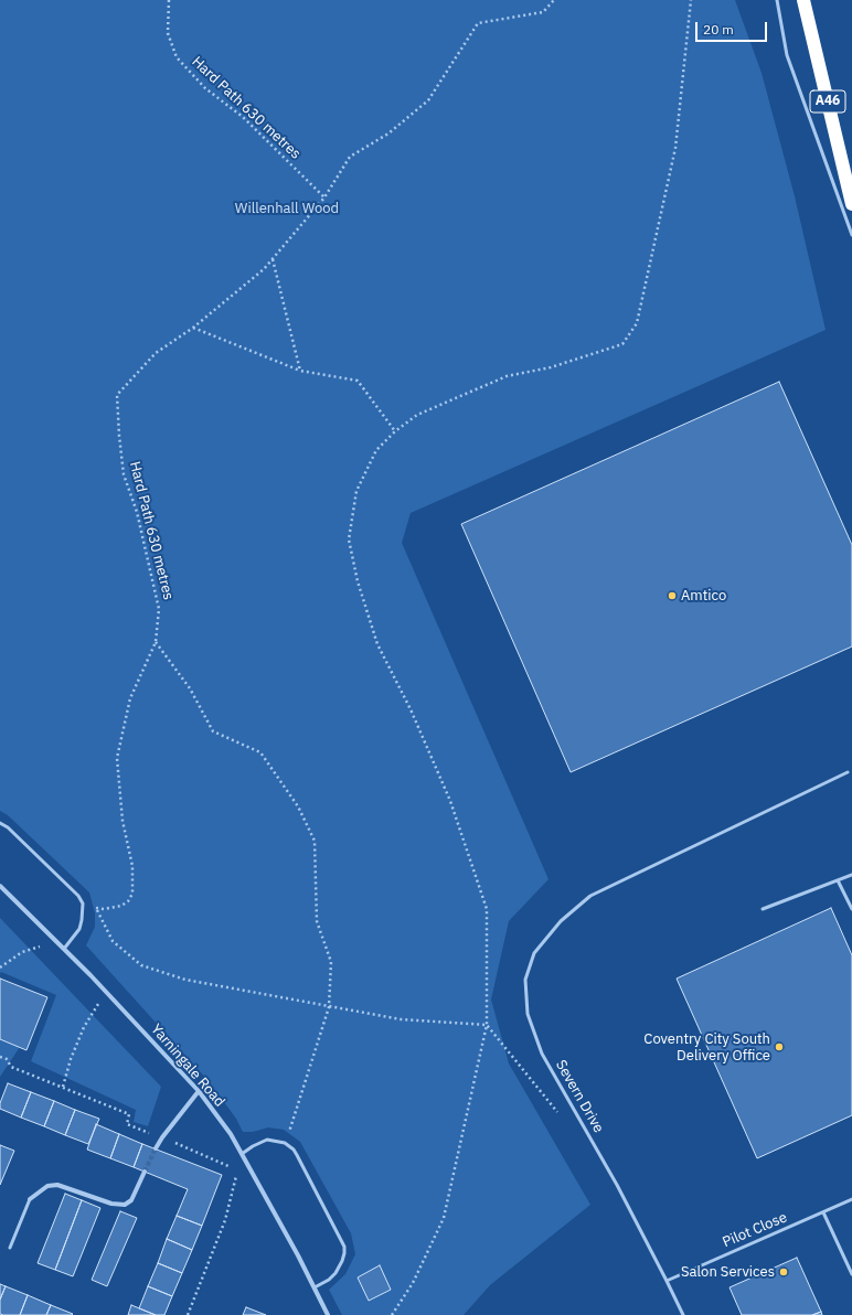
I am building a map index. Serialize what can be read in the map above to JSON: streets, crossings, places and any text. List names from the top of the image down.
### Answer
{
  "streets": {
    "highway": ["A46"],
    "street": ["Yarningale Road"],
    "lane": ["Severn Drive", "Pilot Close"],
    "path": ["Hard Path 630 metres"]
  },
  "crossings": [
    ["Severn Drive", "Pilot Close"]
  ],
  "parks": ["Willenhall Wood"],
  "places": ["Amtico", "Coventry City South Delivery Office", "Salon Services"],
  "scale_bar": "20 m"
}
